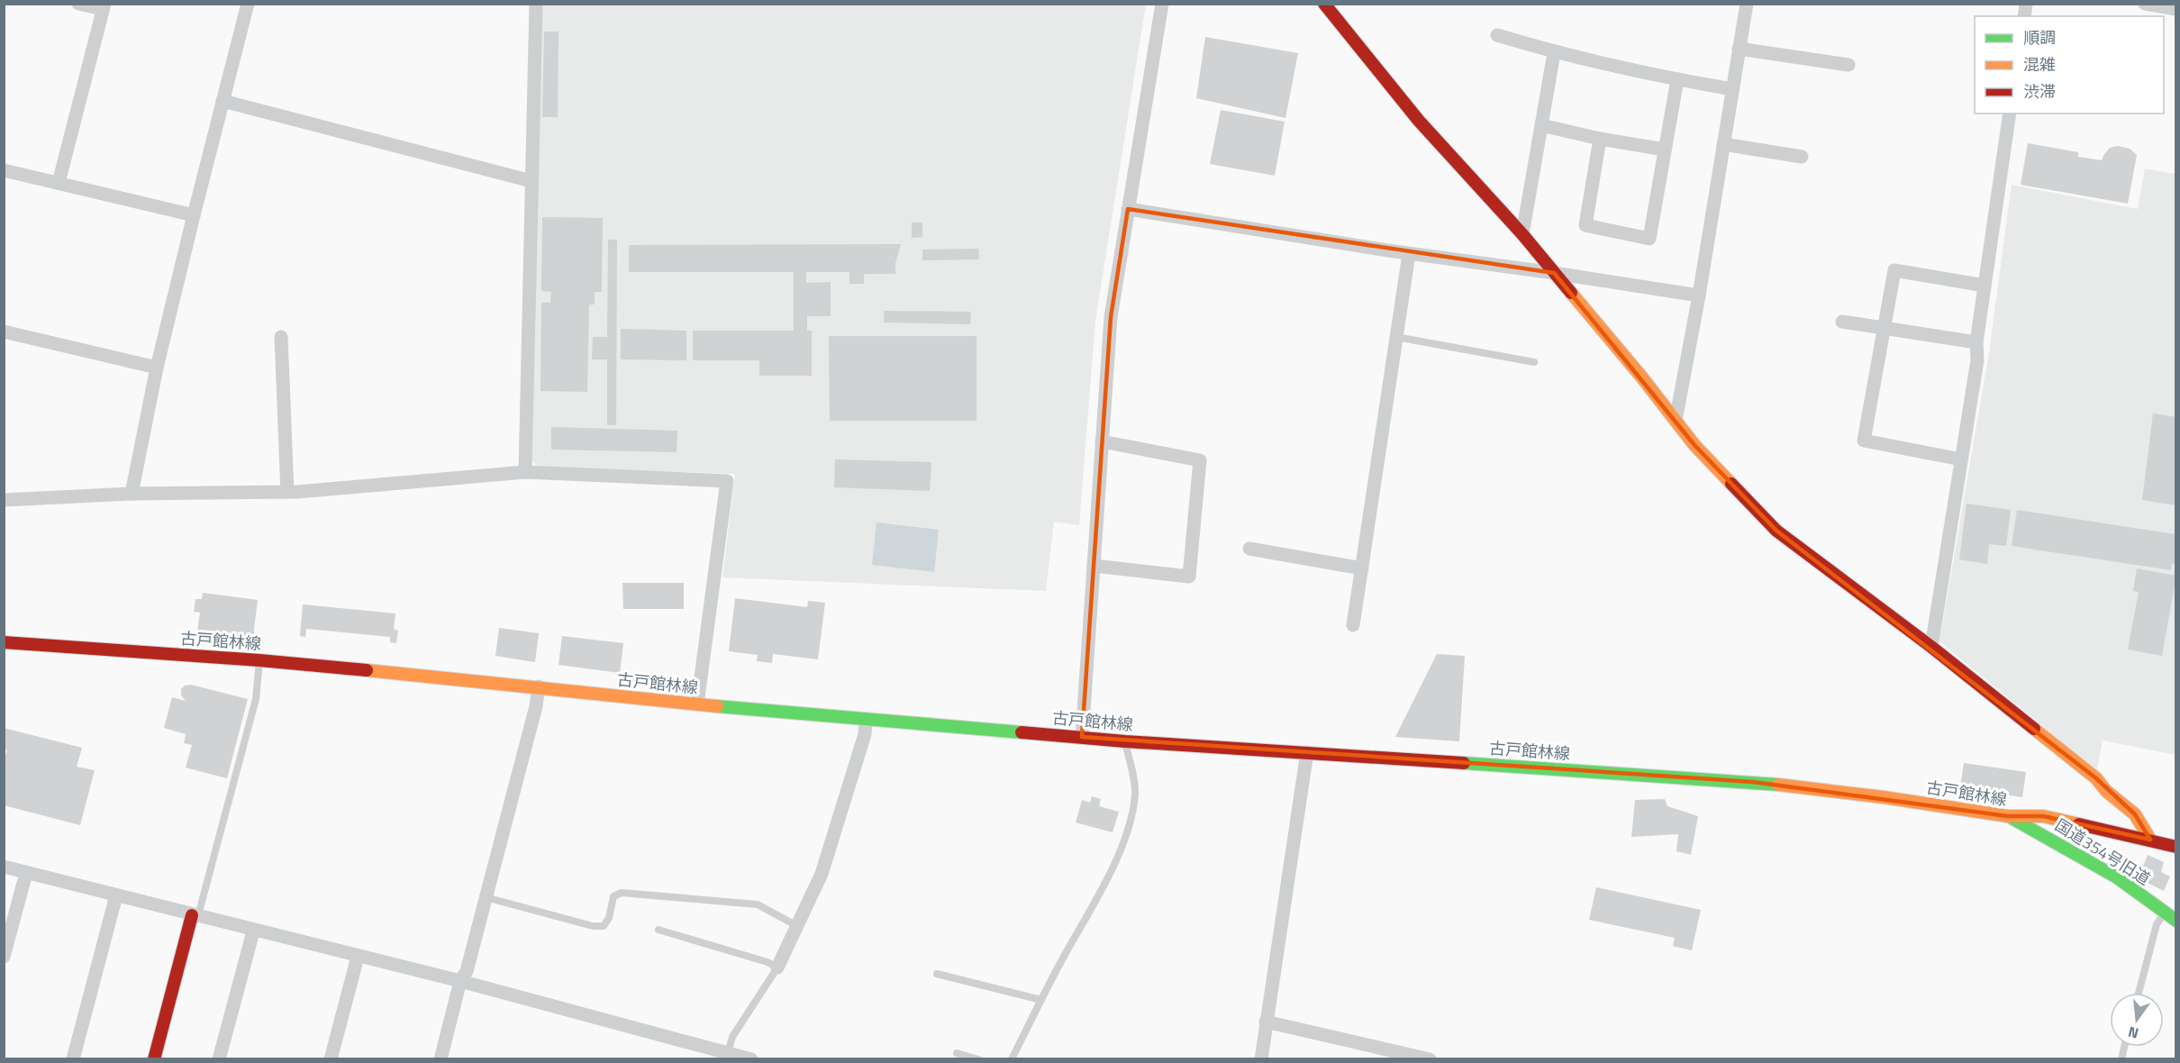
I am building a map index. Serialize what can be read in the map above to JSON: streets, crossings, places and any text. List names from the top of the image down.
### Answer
{
  "streets": {
    "main road": ["古戸館林線", "国道354号旧道"]
  },
  "crossings": [
    ["古戸館林線", "国道354号旧道"]
  ],
  "legend": ["順調", "混雑", "渋滞"],
  "north": "bottom"
}
